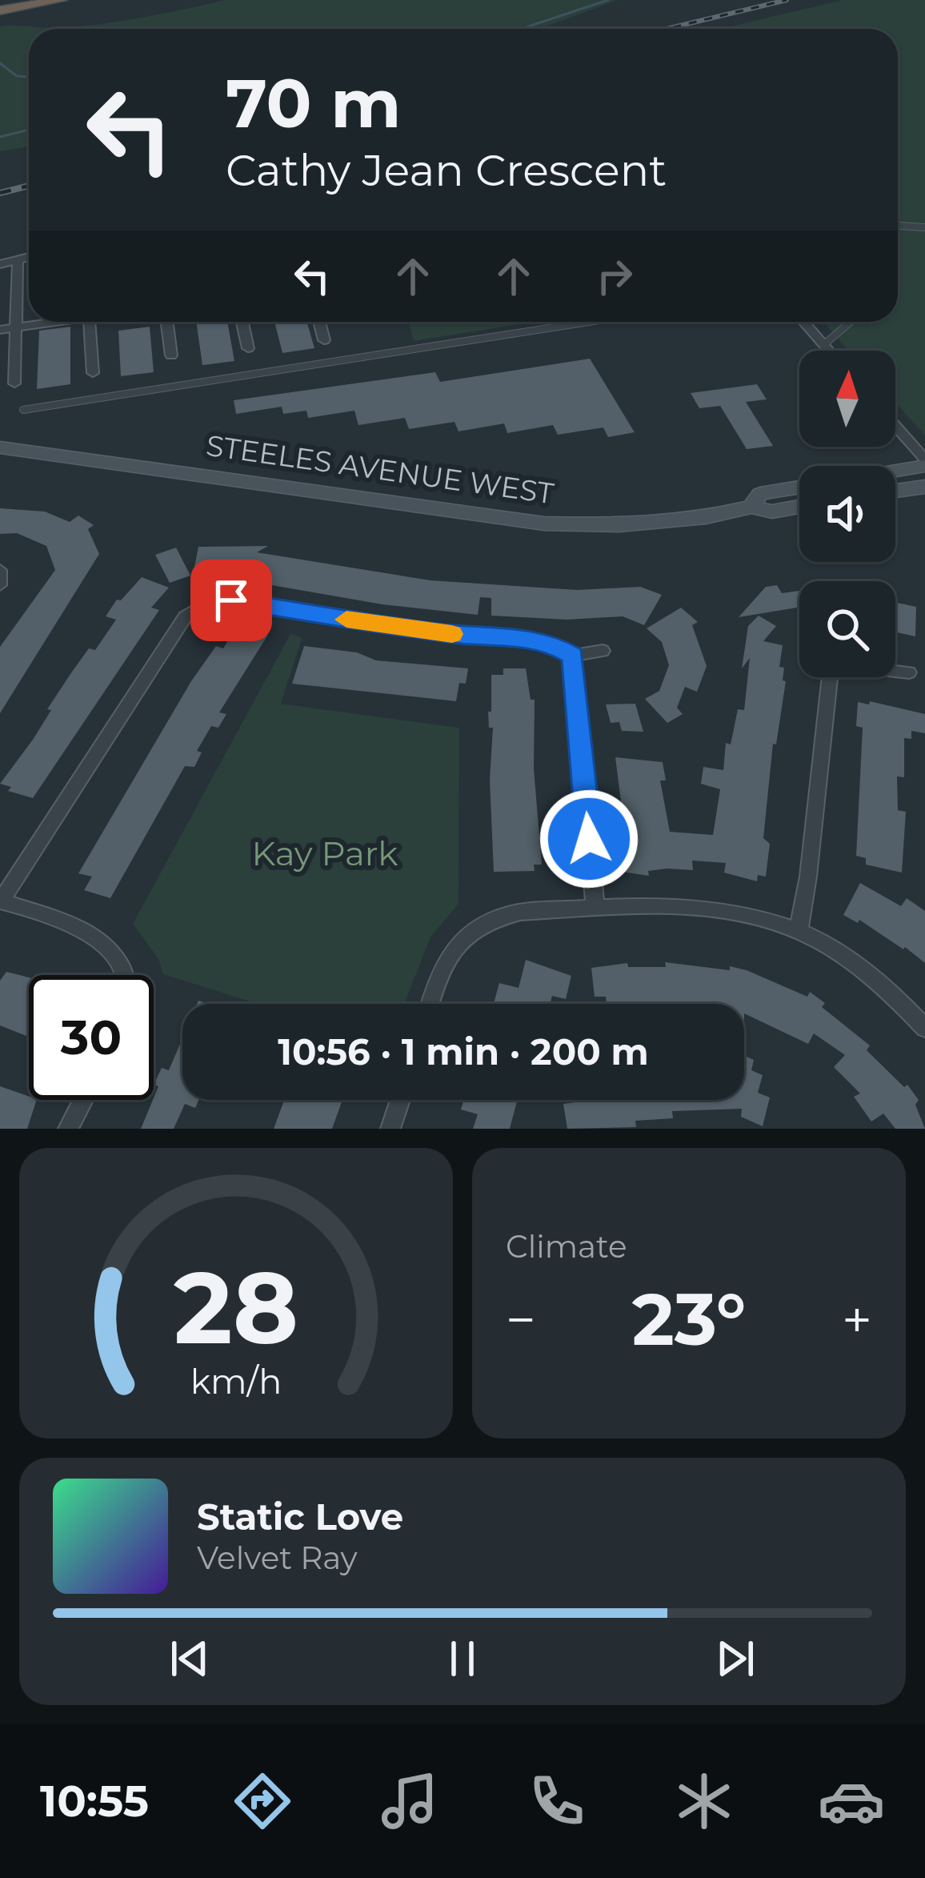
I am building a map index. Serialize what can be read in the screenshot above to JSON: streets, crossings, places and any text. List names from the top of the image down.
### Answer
{
  "streets": {
    "main road": ["STEELES AVENUE WEST"]
  },
  "parks": ["Kay Park"],
  "north": "top",
  "page": {
    "turn": ["70 m", "Cathy Jean Crescent"],
    "limit": "30",
    "trip": "10:56 · 1 min · 200 m",
    "tile": "Climate",
    "heat": ["−", "23°", "+"],
    "song": ["Static Love", "Velvet Ray"],
    "tabs": "10:55",
    "gauge": ["28", "km/h"]
  }
}
